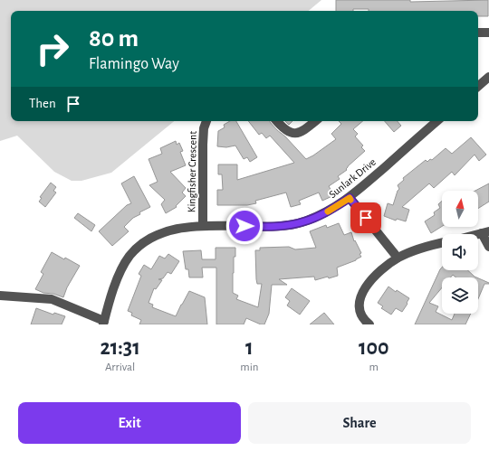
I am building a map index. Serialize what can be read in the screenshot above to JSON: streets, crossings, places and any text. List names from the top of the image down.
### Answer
{
  "streets": {
    "street": ["Kingfisher Crescent", "Sunlark Drive"]
  },
  "crossings": [
    ["Kingfisher Crescent", "Sunlark Drive"]
  ],
  "north": "top",
  "page": {
    "turn": ["80 m", "Flamingo Way"],
    "then": "Then",
    "eta": [
      "21:31",
      "Arrival",
      "1",
      "min",
      "100",
      "m"
    ],
    "buttons": ["Exit", "Share"]
  }
}
